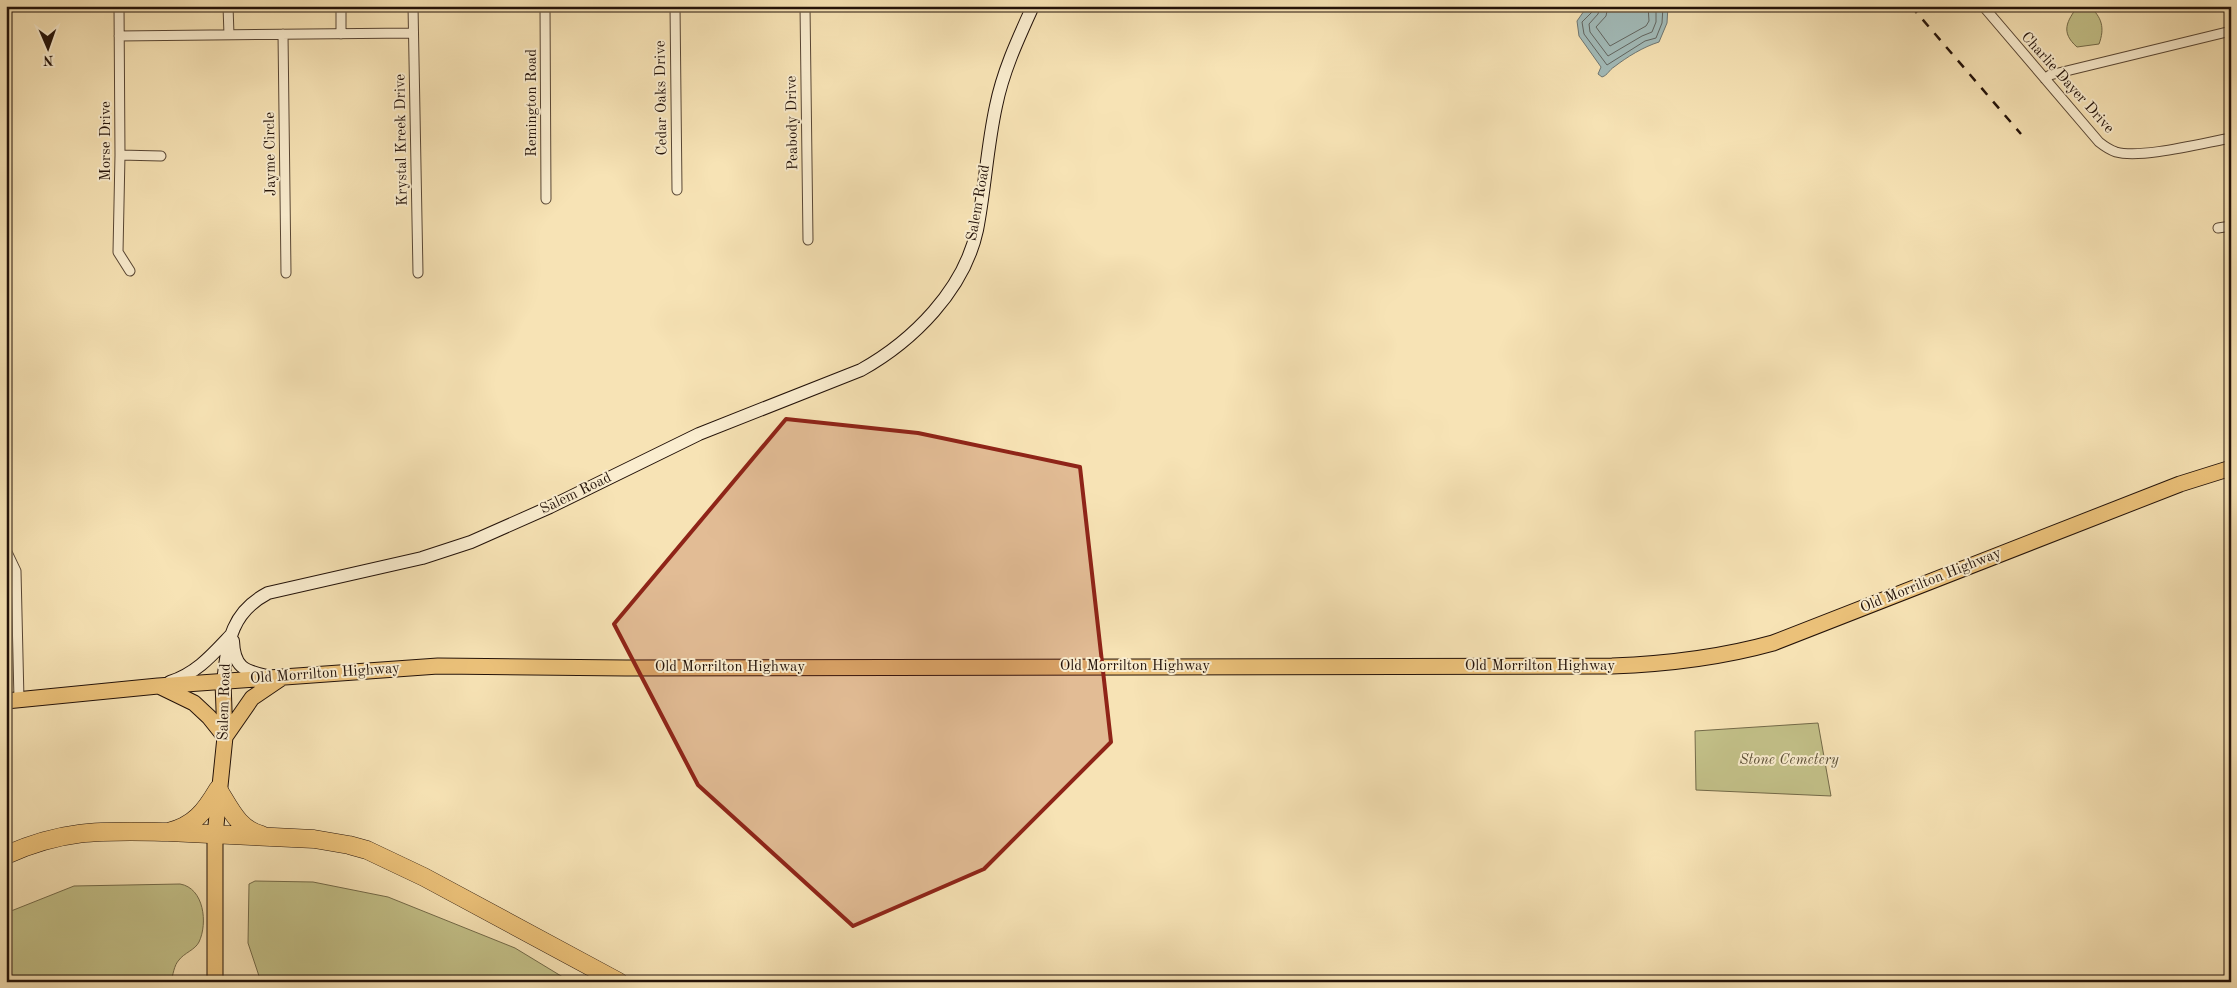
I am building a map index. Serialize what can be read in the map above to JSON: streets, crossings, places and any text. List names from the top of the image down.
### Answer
{
  "streets": {
    "main road": ["Salem Road", "Old Morrilton Highway"],
    "street": [
      "Charlie Dayer Drive",
      "Cedar Oaks Drive",
      "Remington Road",
      "Peabody Drive",
      "Krystal Kreek Drive",
      "Morse Drive",
      "Jayme Circle"
    ]
  },
  "crossings": [
    ["Salem Road", "Old Morrilton Highway"]
  ],
  "parks": ["Stone Cemetery"],
  "north": "bottom"
}
